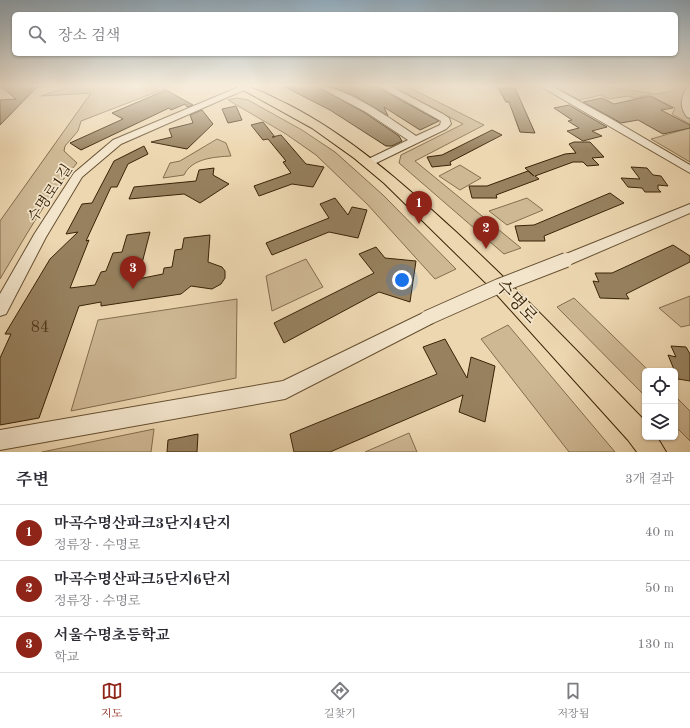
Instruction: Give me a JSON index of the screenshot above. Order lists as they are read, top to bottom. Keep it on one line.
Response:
{"streets":{"main road":["수명로"],"street":["수명로1길"]},"house_numbers":["84"],"page":{"search":"장소 검색","pins":["1","2","3"],"heading":["주변","3개 결과"],"list":[{"mark":"1","name":"마곡수명산파크3단지4단지","note":"정류장 · 수명로","value":"40 m"},{"mark":"2","name":"마곡수명산파크5단지6단지","note":"정류장 · 수명로","value":"50 m"},{"mark":"3","name":"서울수명초등학교","note":"학교","value":"130 m"}],"nav":["지도","길찾기","저장됨"]}}
